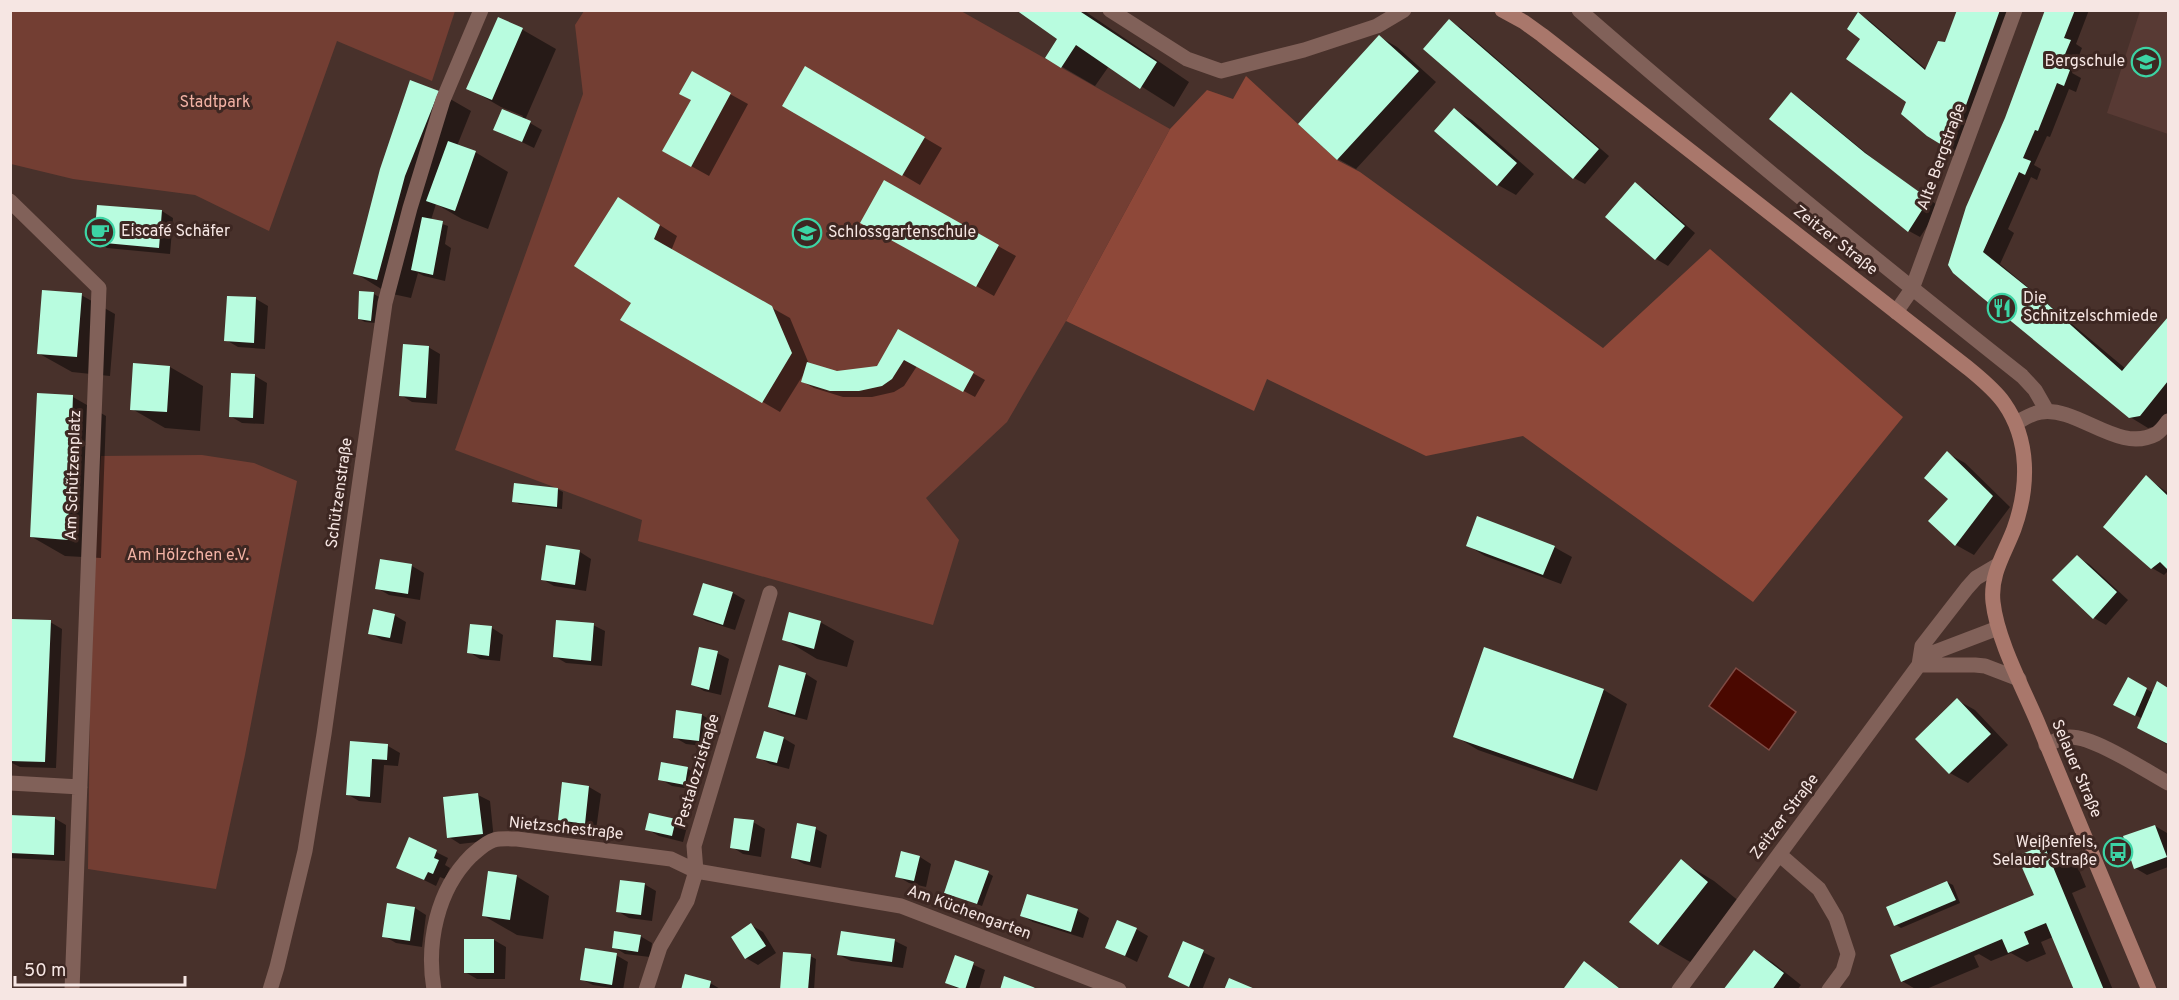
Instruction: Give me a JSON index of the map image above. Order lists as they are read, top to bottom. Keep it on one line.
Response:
{"streets":{"main road":["Zeitzer Straße","Selauer Straße"],"street":["Alte Bergstraße","Am Schützenplatz","Schützenstraße","Pestalozzistraße","Nietzschestraße","Am Küchengarten"]},"crossings":[["Alte Bergstraße","Zeitzer Straße"],["Zeitzer Straße","Selauer Straße"],["Pestalozzistraße","Nietzschestraße"],["Pestalozzistraße","Am Küchengarten"],["Nietzschestraße","Am Küchengarten"]],"parks":["Stadtpark","Am Hölzchen e.V."],"places":{"school or university":["Bergschule","Schlossgartenschule"],"cafe":["Eiscafé Schäfer"],"restaurant":["Die Schnitzelschmiede"],"bus stop":["Weißenfels, Selauer Straße"]},"scale_bar":"50 m"}
